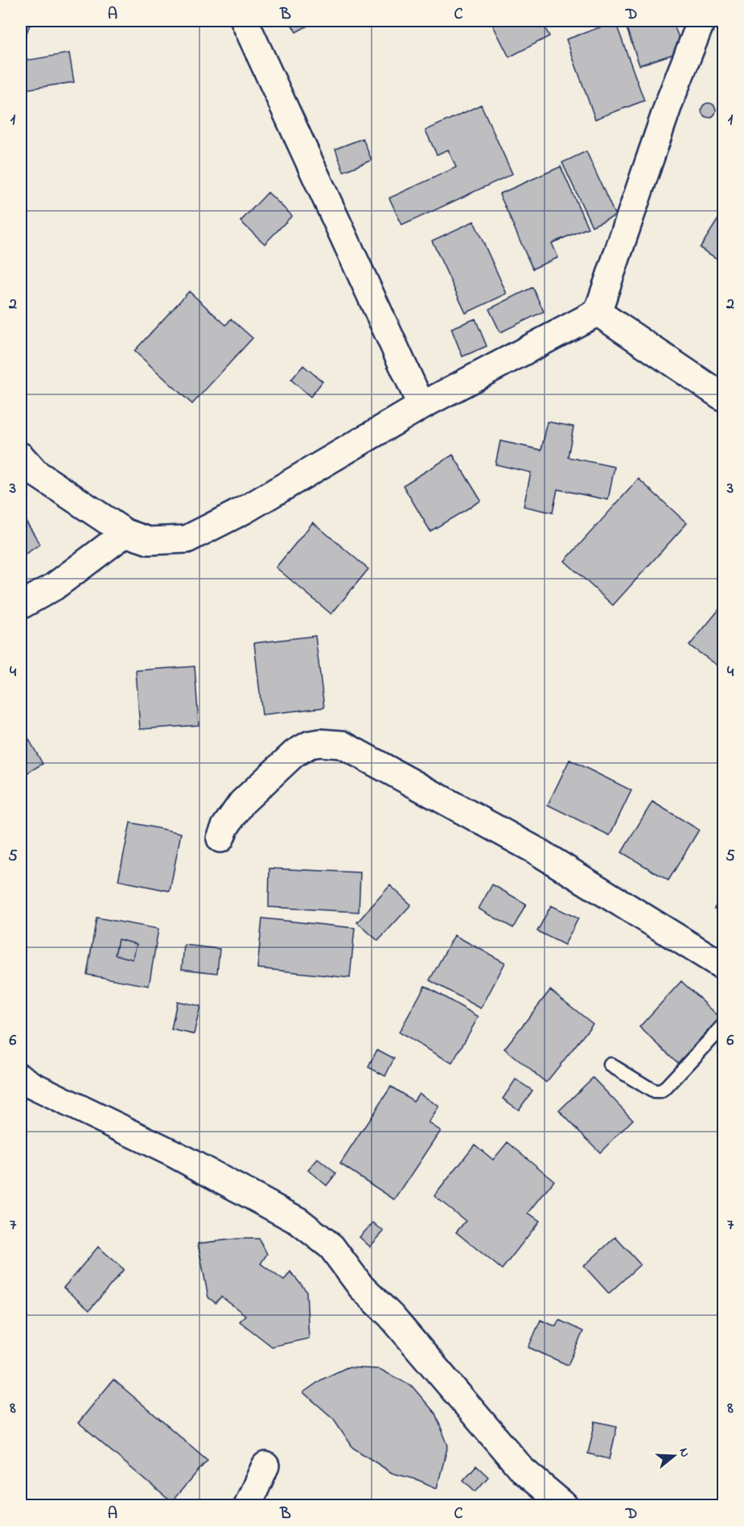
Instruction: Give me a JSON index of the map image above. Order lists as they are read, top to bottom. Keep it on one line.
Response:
{"north":"right","grid":{"columns":["A","B","C","D"],"rows":["1","2","3","4","5","6","7","8"]}}
